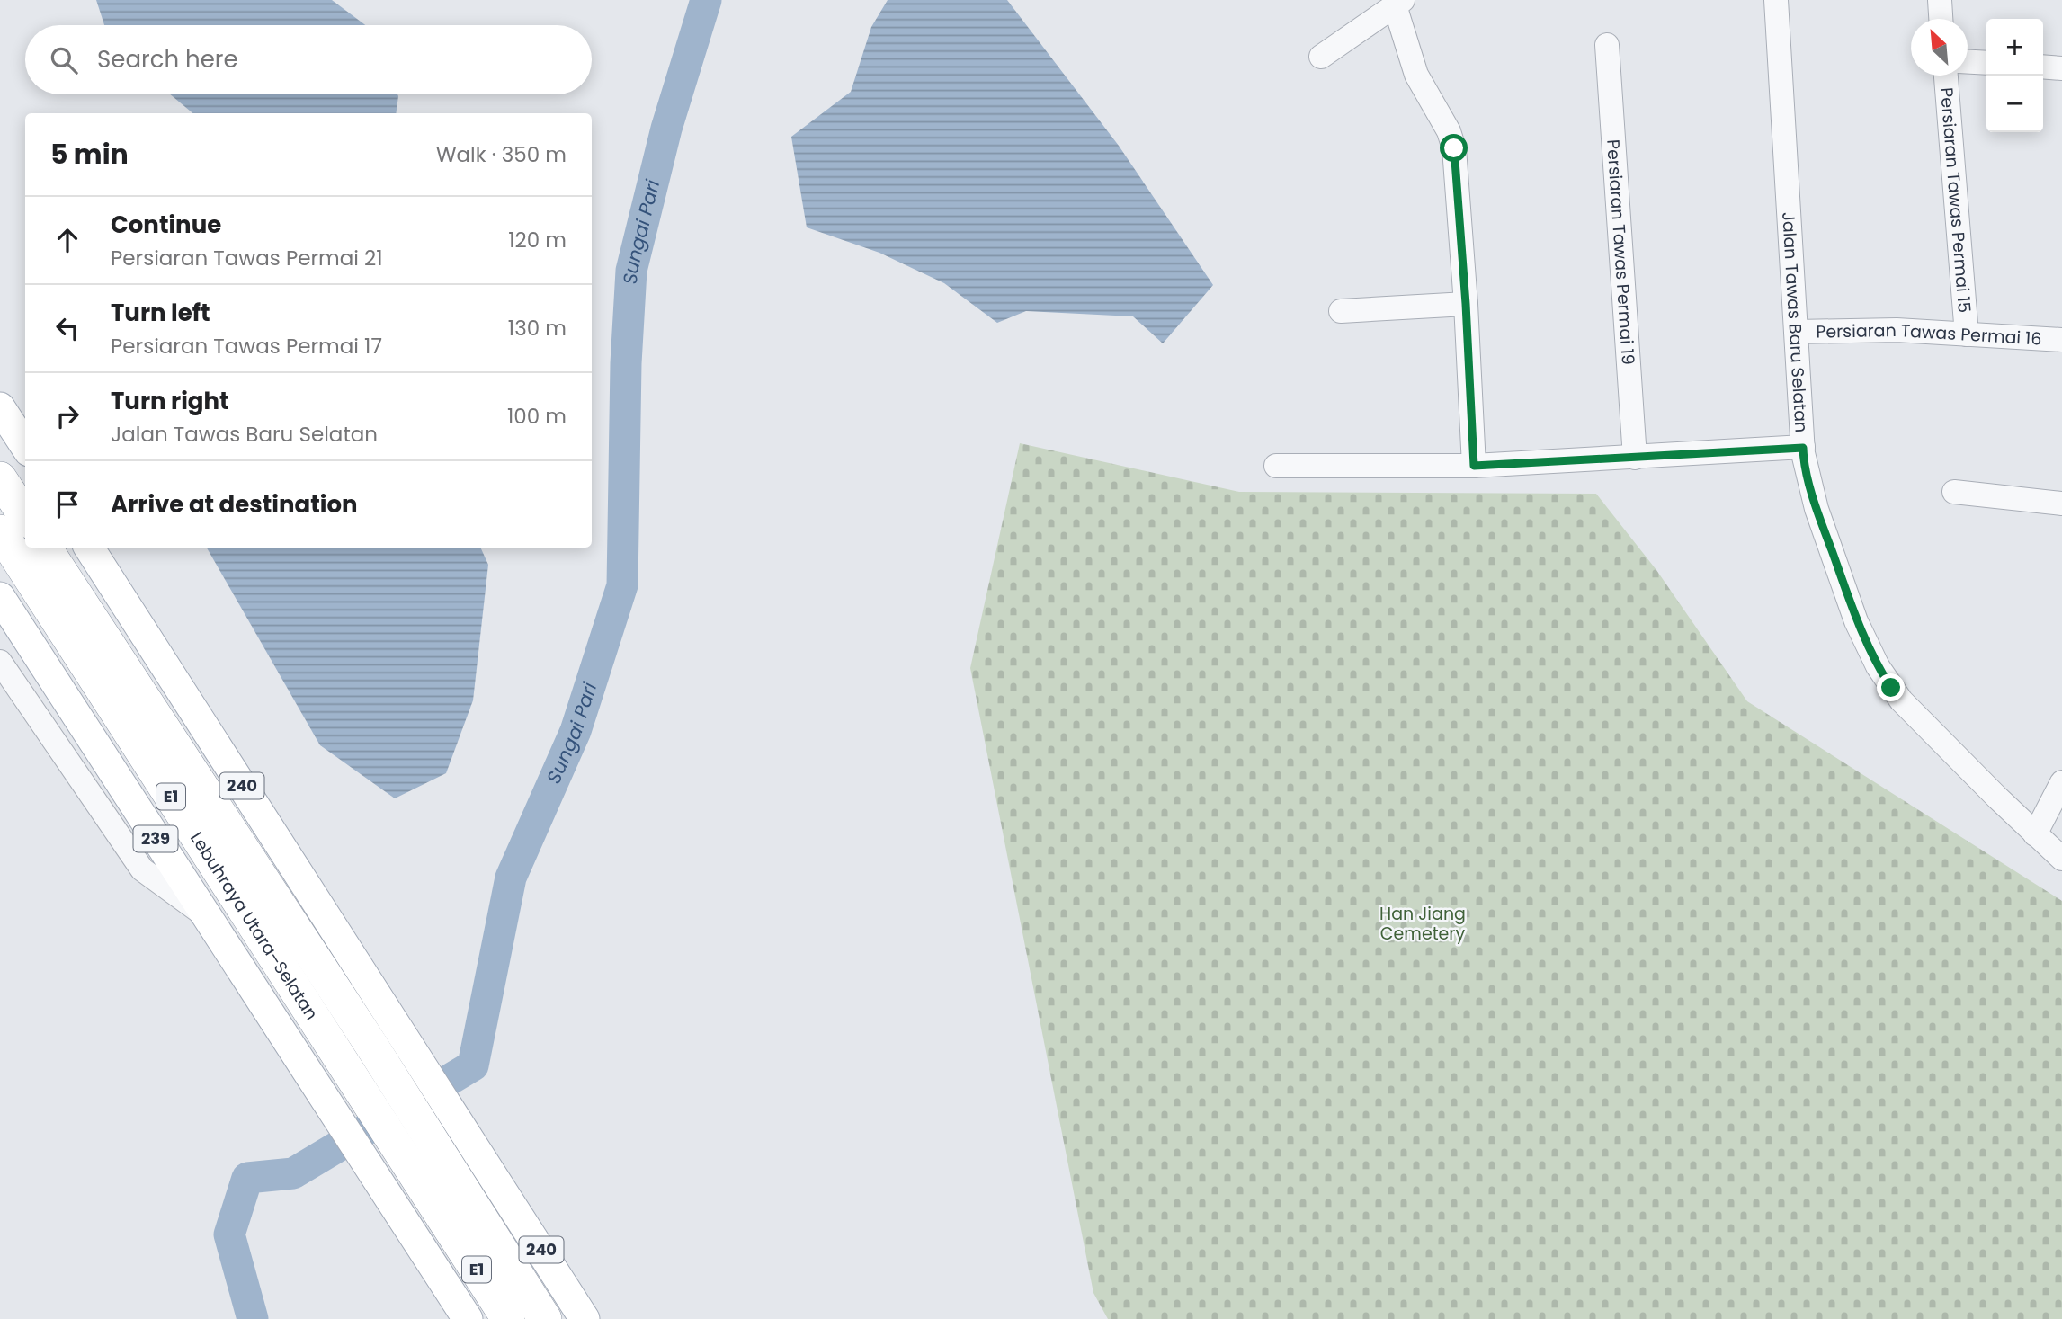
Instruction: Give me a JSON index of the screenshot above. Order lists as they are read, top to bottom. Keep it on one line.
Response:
{"streets":{"highway":["E1","Lebuhraya Utara–Selatan"],"main road":["240","239"],"street":["Persiaran Tawas Permai 15","Persiaran Tawas Permai 19","Jalan Tawas Baru Selatan","Persiaran Tawas Permai 16"]},"crossings":[["Persiaran Tawas Permai 15","Persiaran Tawas Permai 16"],["Jalan Tawas Baru Selatan","Persiaran Tawas Permai 16"]],"water":["Sungai Pari"],"parks":["Han Jiang Cemetery"],"north":"top left","page":{"map_buttons":["+","−"],"search":"Search here","heading":["5 min","Walk · 350 m"],"list":[["Continue","Persiaran Tawas Permai 21","120 m"],["Turn left","Persiaran Tawas Permai 17","130 m"],["Turn right","Jalan Tawas Baru Selatan","100 m"],"Arrive at destination"]}}
